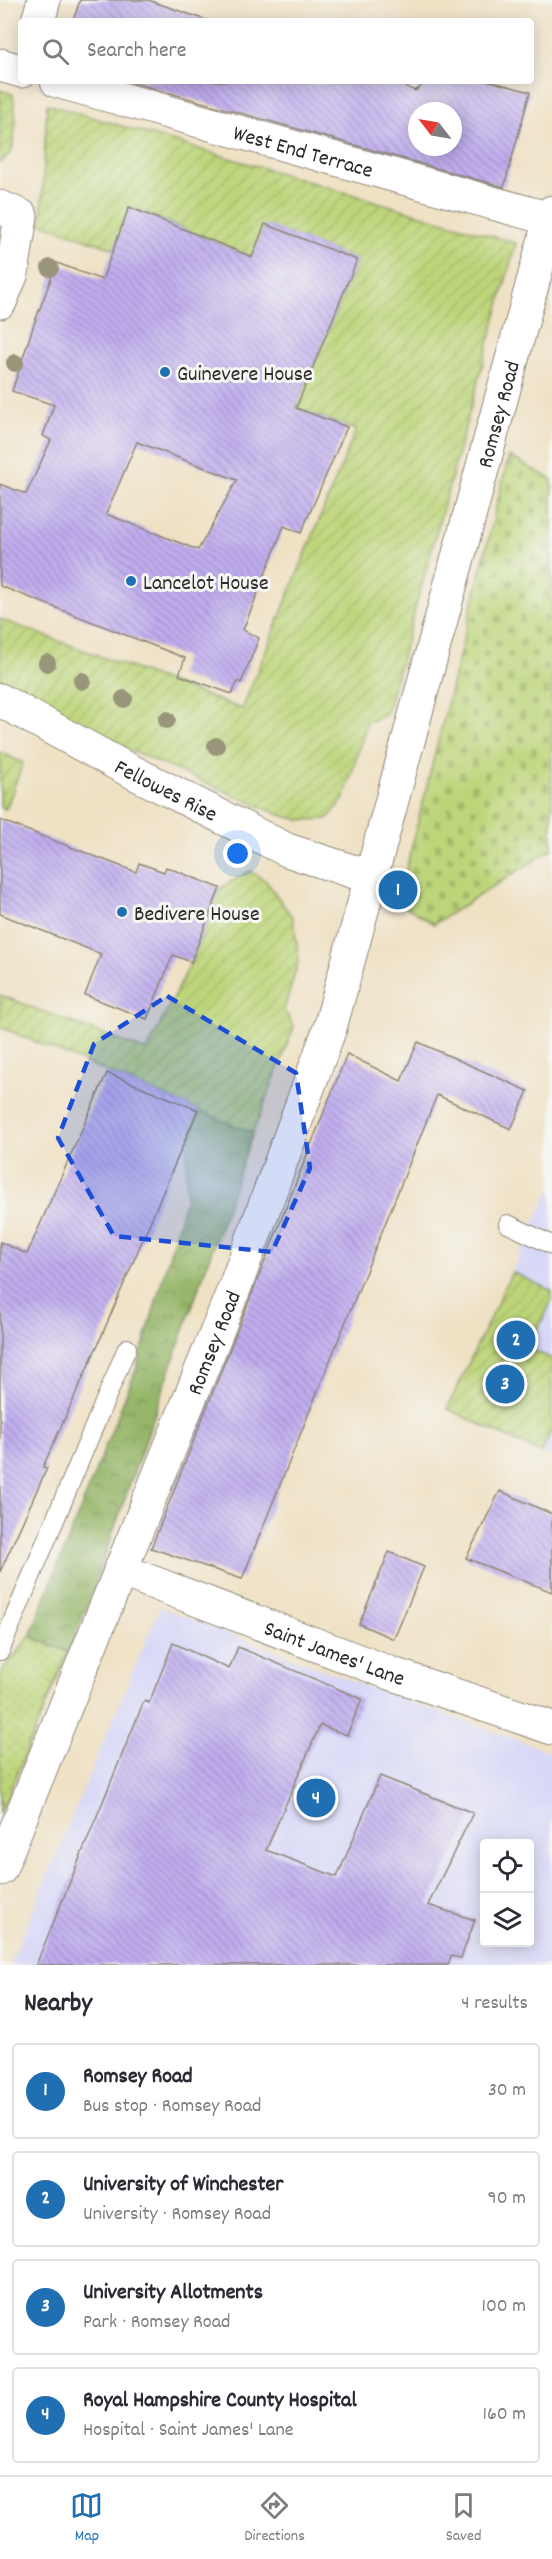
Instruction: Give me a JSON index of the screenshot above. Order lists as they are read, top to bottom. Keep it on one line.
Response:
{"streets":{"main road":["West End Terrace","Romsey Road","Fellowes Rise","Saint James' Lane"]},"crossings":[["West End Terrace","Romsey Road"],["Romsey Road","Fellowes Rise"],["Romsey Road","Saint James' Lane"]],"places":["Guinevere House","Lancelot House","Bedivere House"],"north":"top left","page":{"search":"Search here","pins":["1","2","3","4"],"heading":["Nearby","4 results"],"list":[{"mark":"1","name":"Romsey Road","note":"Bus stop · Romsey Road","value":"30 m"},{"mark":"2","name":"University of Winchester","note":"University · Romsey Road","value":"90 m"},{"mark":"3","name":"University Allotments","note":"Park · Romsey Road","value":"100 m"},{"mark":"4","name":"Royal Hampshire County Hospital","note":"Hospital · Saint James' Lane","value":"160 m"}],"nav":["Map","Directions","Saved"]}}
